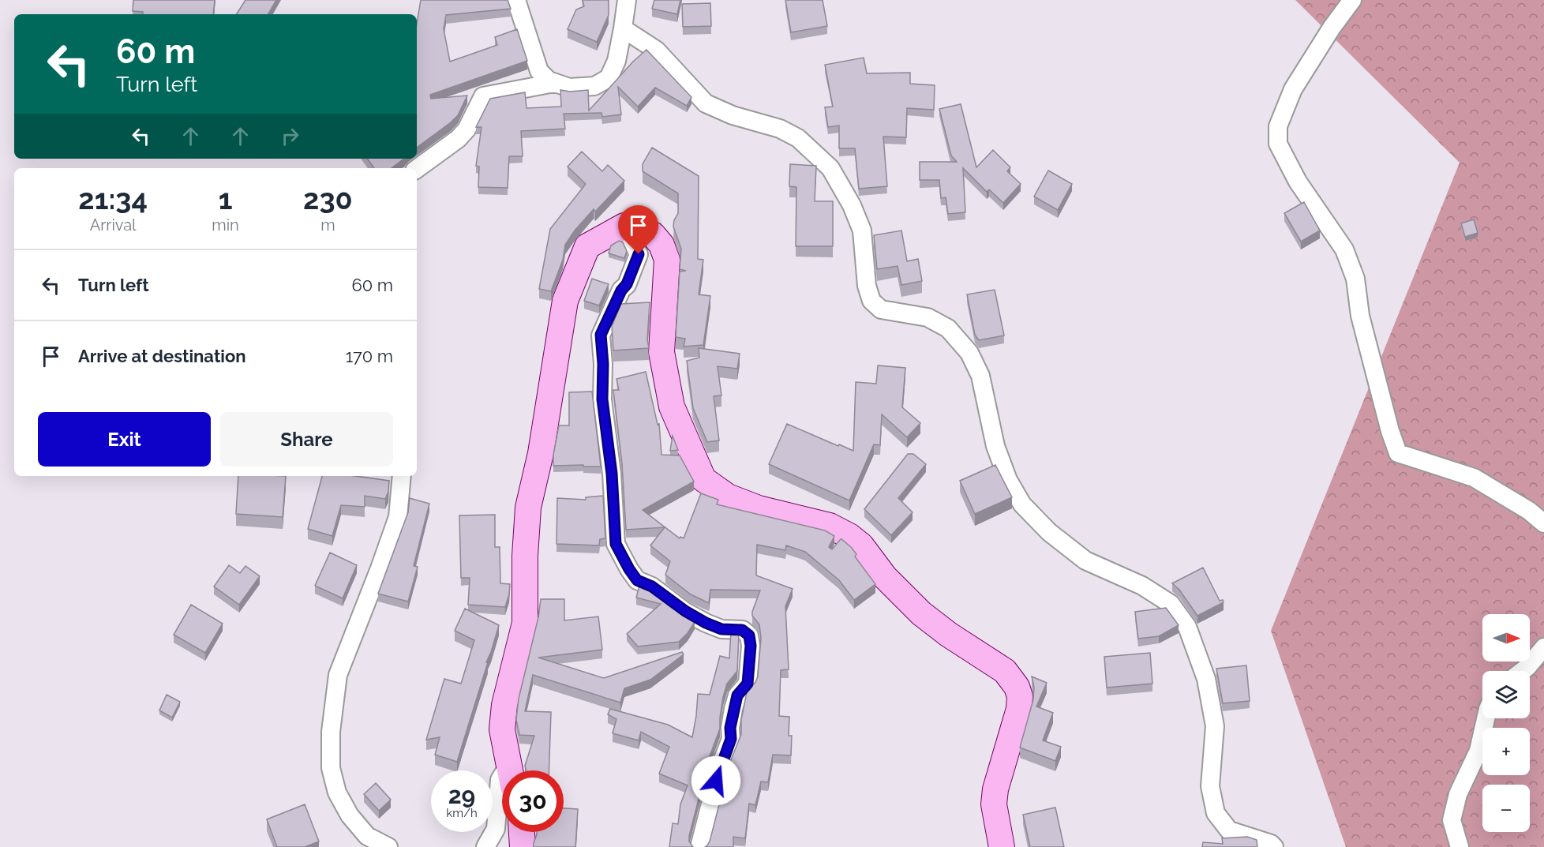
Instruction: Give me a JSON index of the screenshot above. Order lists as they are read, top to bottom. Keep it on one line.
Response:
{"north":"right","page":{"turn":["60 m","Turn left"],"eta":["21:34","Arrival","1","min","230","m"],"list":[{"name":"Turn left","value":"60 m"},{"name":"Arrive at destination","value":"170 m"}],"buttons":["Exit","Share"],"map_buttons":["+","−"],"speed":"29 km/h","limit":"30"}}
